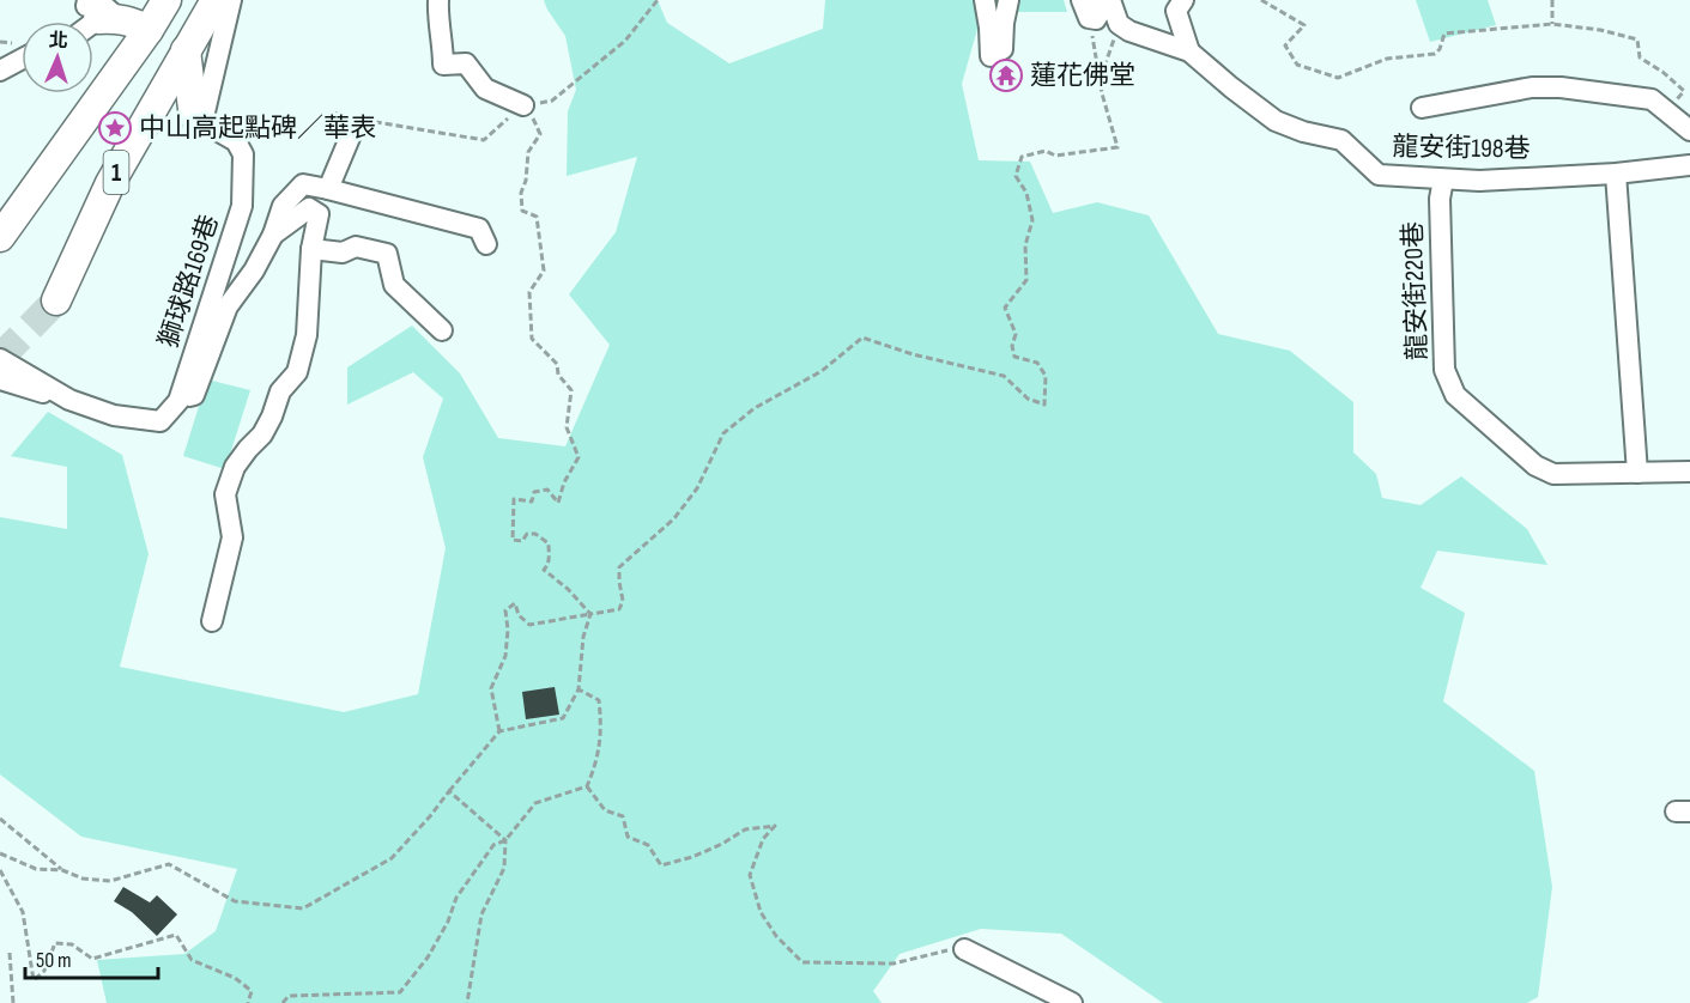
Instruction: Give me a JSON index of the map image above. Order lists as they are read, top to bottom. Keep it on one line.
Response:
{"streets":{"highway":["1"],"lane":["龍安街198巷","獅球路169巷","龍安街220巷"]},"crossings":[["龍安街198巷","龍安街220巷"]],"places":{"temple":["蓮花佛堂"],"place":["中山高起點碑／華表"]},"scale_bar":"50 m","north":"top"}
